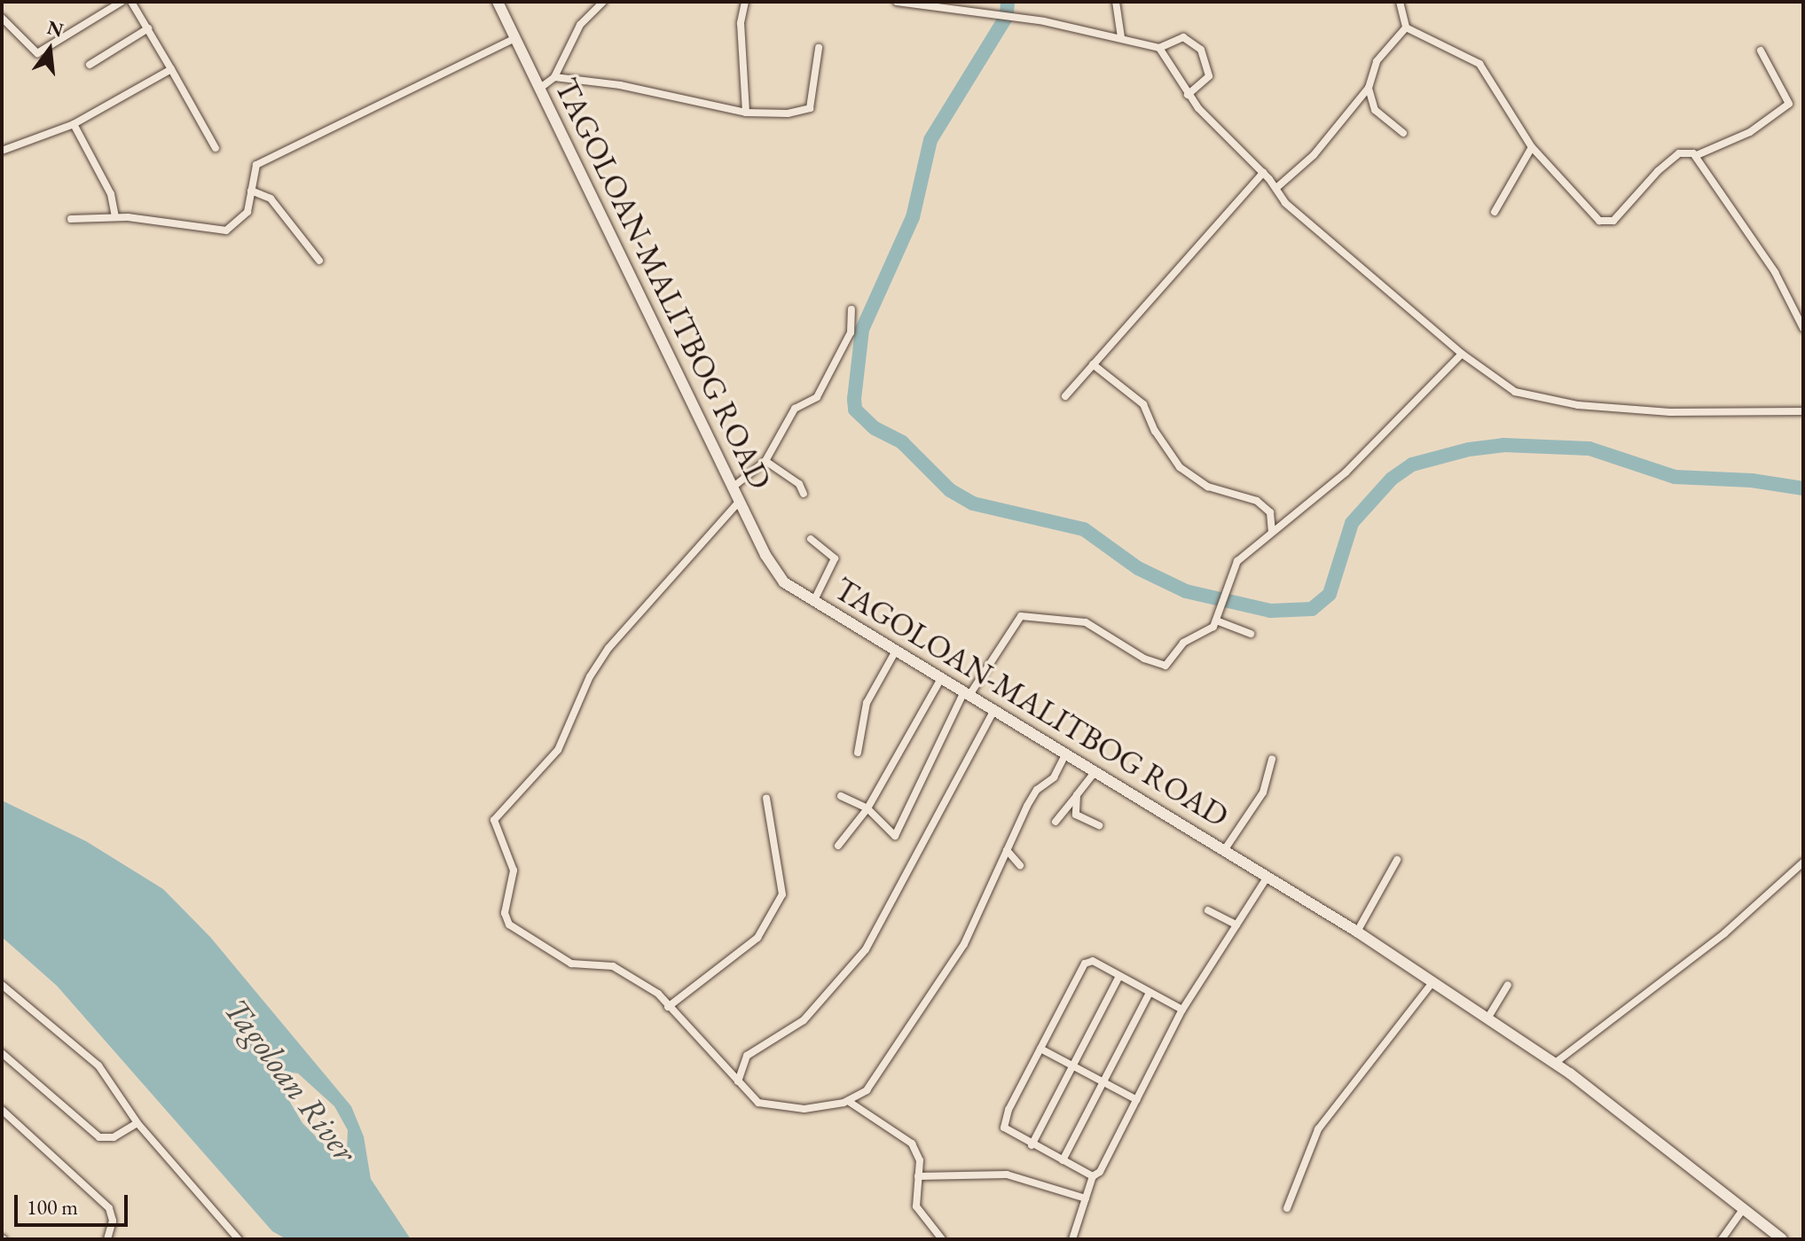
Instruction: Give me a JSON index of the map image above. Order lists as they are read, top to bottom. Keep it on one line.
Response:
{"streets":{"main road":["TAGOLOAN-MALITBOG ROAD"]},"water":["Tagoloan River"],"scale_bar":"100 m","north":"top"}
